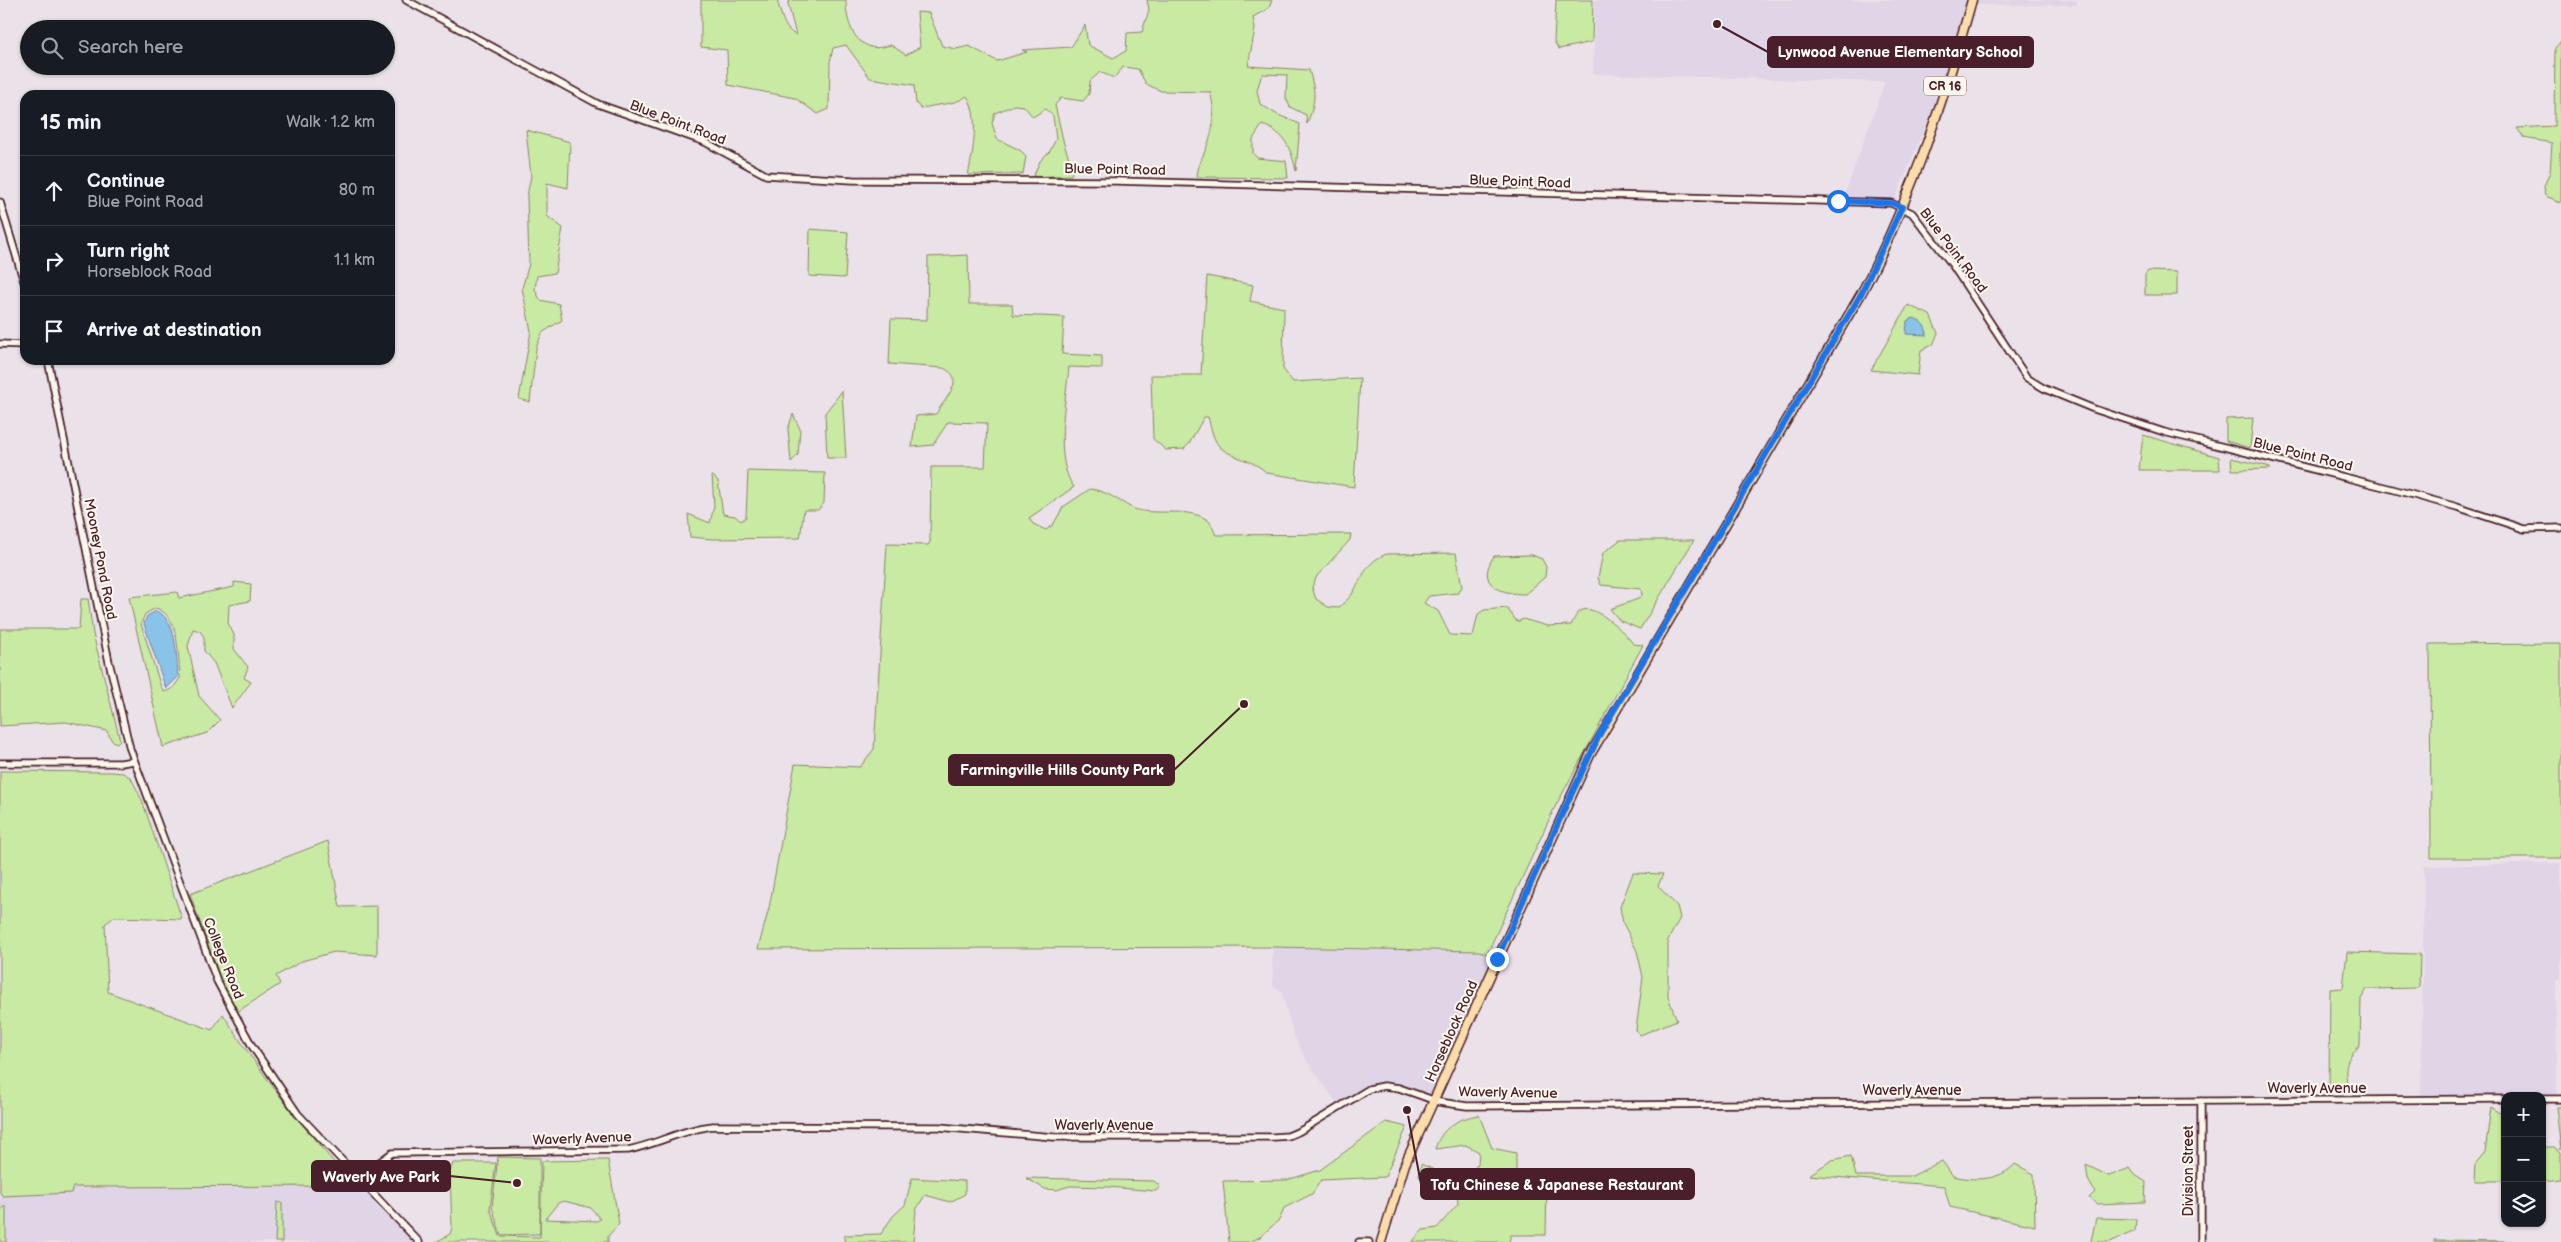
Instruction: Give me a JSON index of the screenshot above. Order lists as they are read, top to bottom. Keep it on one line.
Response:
{"streets":{"main road":["CR 16","Horseblock Road"],"street":["Blue Point Road","Mooney Pond Road","College Road","Waverly Avenue","Division Street"]},"crossings":[["Blue Point Road","Horseblock Road"],["Mooney Pond Road","College Road"],["College Road","Waverly Avenue"],["Horseblock Road","Waverly Avenue"],["Waverly Avenue","Division Street"]],"places":["Lynwood Avenue Elementary School","Farmingville Hills County Park","Tofu Chinese & Japanese Restaurant","Waverly Ave Park"],"page":{"search":"Search here","heading":["15 min","Walk · 1.2 km"],"list":[["Continue","Blue Point Road","80 m"],["Turn right","Horseblock Road","1.1 km"],"Arrive at destination"],"map_buttons":["+","−"]}}
